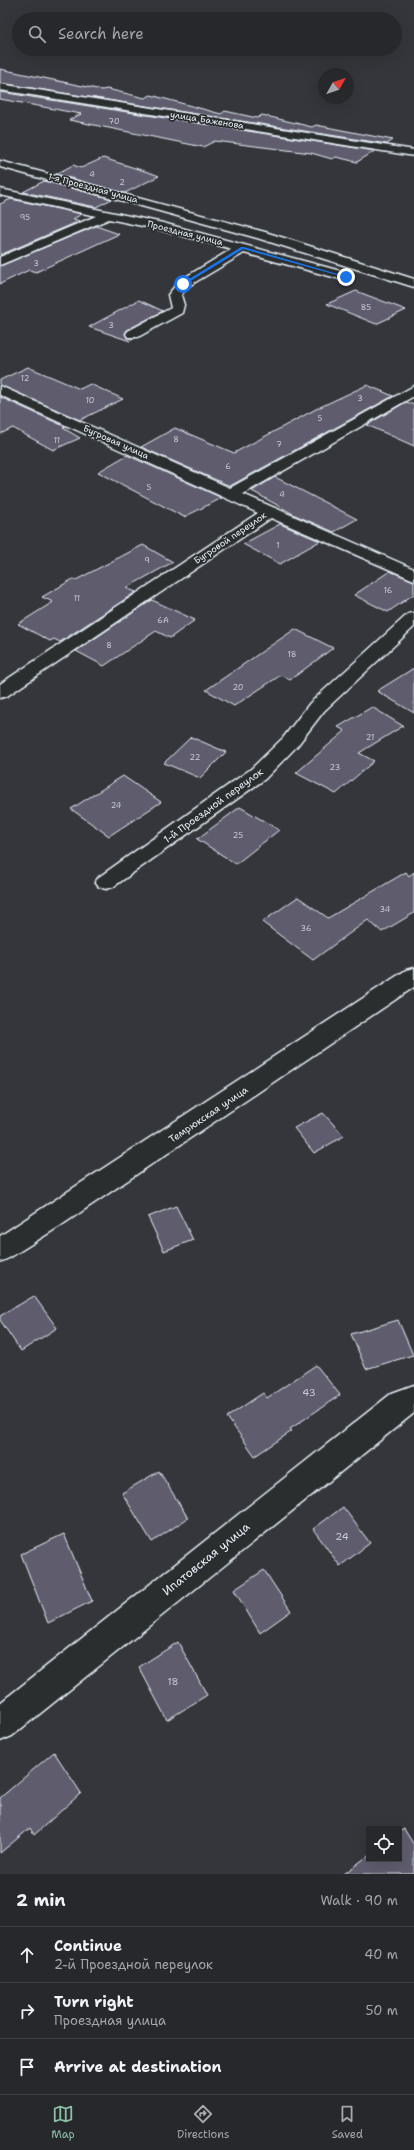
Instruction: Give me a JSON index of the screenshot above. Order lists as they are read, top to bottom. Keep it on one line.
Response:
{"streets":{"street":["улица Баженова","1-я Проездная улица","Проездная улица","Бугровая улица","Бугровой переулок","1-й Проездной переулок","Темрюкская улица","Ипатовская улица"]},"crossings":[["1-я Проездная улица","Проездная улица"],["Бугровая улица","Бугровой переулок"]],"house_numbers":["70","4","2","95","3","85","3","12","3","10","5","8","11","7","6","5","4","1","9","16","11","6А","8","18","20","21","22","23","24","25","34","36","43","24","18"],"north":"top right","page":{"search":"Search here","heading":["2 min","Walk · 90 m"],"list":[["Continue","2-й Проездной переулок","40 m"],["Turn right","Проездная улица","50 m"],"Arrive at destination"],"nav":["Map","Directions","Saved"]}}
